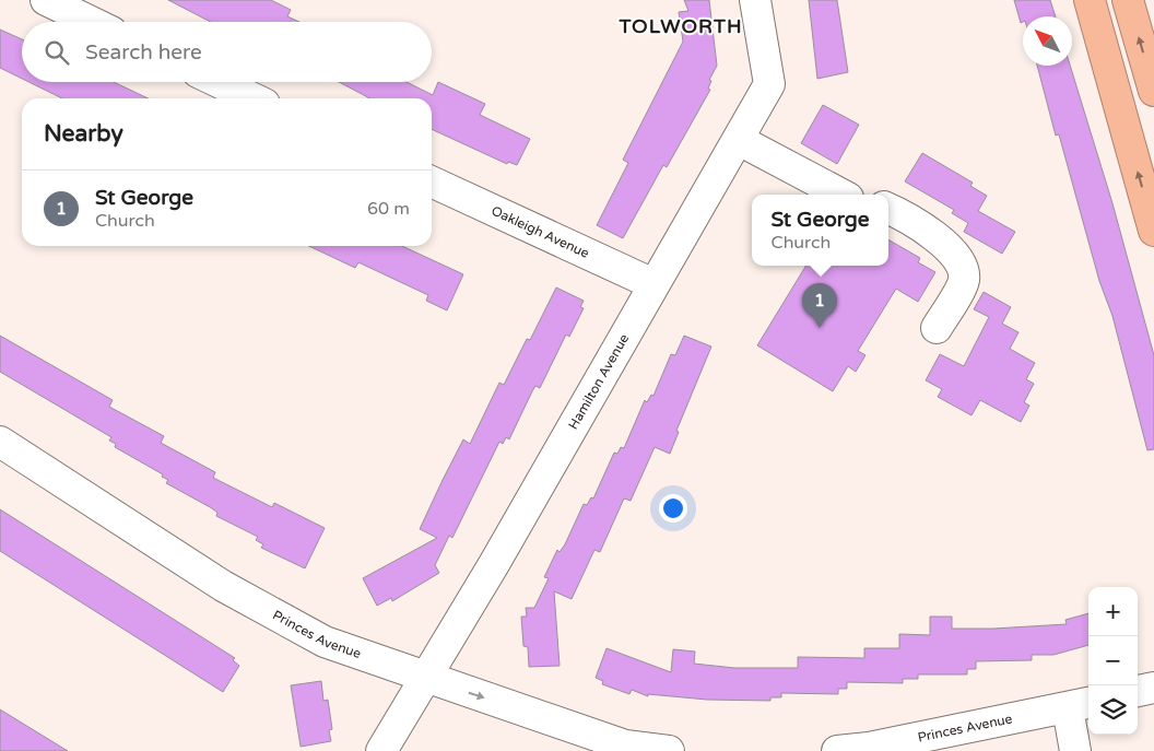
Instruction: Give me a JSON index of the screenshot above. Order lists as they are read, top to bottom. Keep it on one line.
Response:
{"streets":{"street":["Oakleigh Avenue","Hamilton Avenue","Princes Avenue"]},"crossings":[["Oakleigh Avenue","Hamilton Avenue"],["Hamilton Avenue","Princes Avenue"]],"districts":["TOLWORTH"],"north":"top left","page":{"search":"Search here","heading":"Nearby","list":[{"mark":"1","name":"St George","note":"Church","value":"60 m"}],"popup":["St George","Church"],"pins":"1","map_buttons":["+","−"]}}
